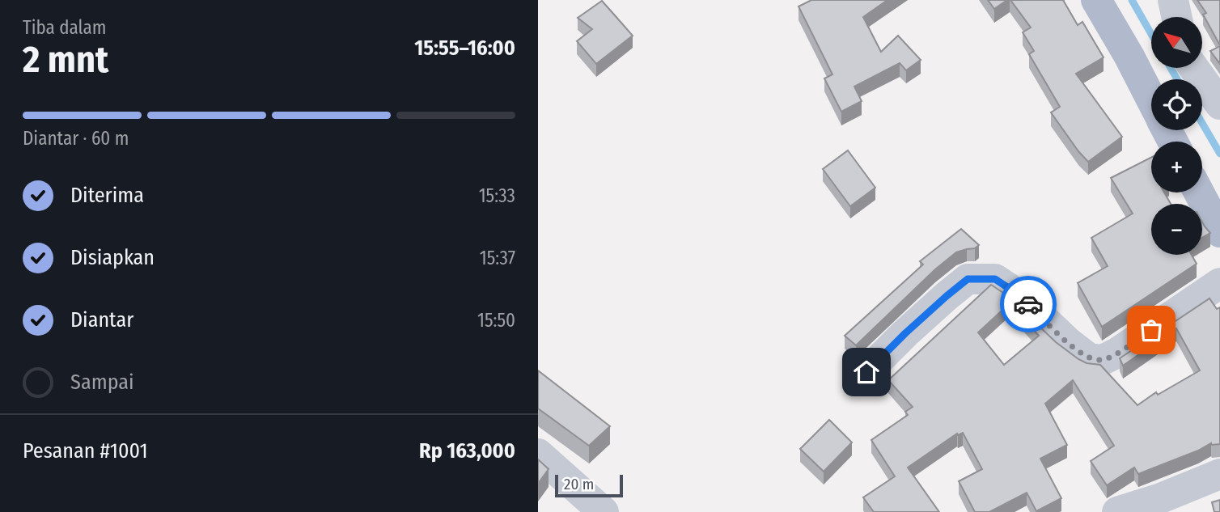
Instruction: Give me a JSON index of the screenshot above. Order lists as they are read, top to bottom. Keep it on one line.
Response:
{"scale_bar":"20 m","north":"top left","page":{"heading":["2 mnt","Tiba dalam","15:55–16:00"],"panel":["Pesanan #1001","Rp 163,000"],"map_buttons":["+","−"],"bar":"Diantar · 60 m","list":[["Diterima","15:33"],["Disiapkan","15:37"],["Diantar","15:50"],"Sampai"],"scale":"20 m"}}
